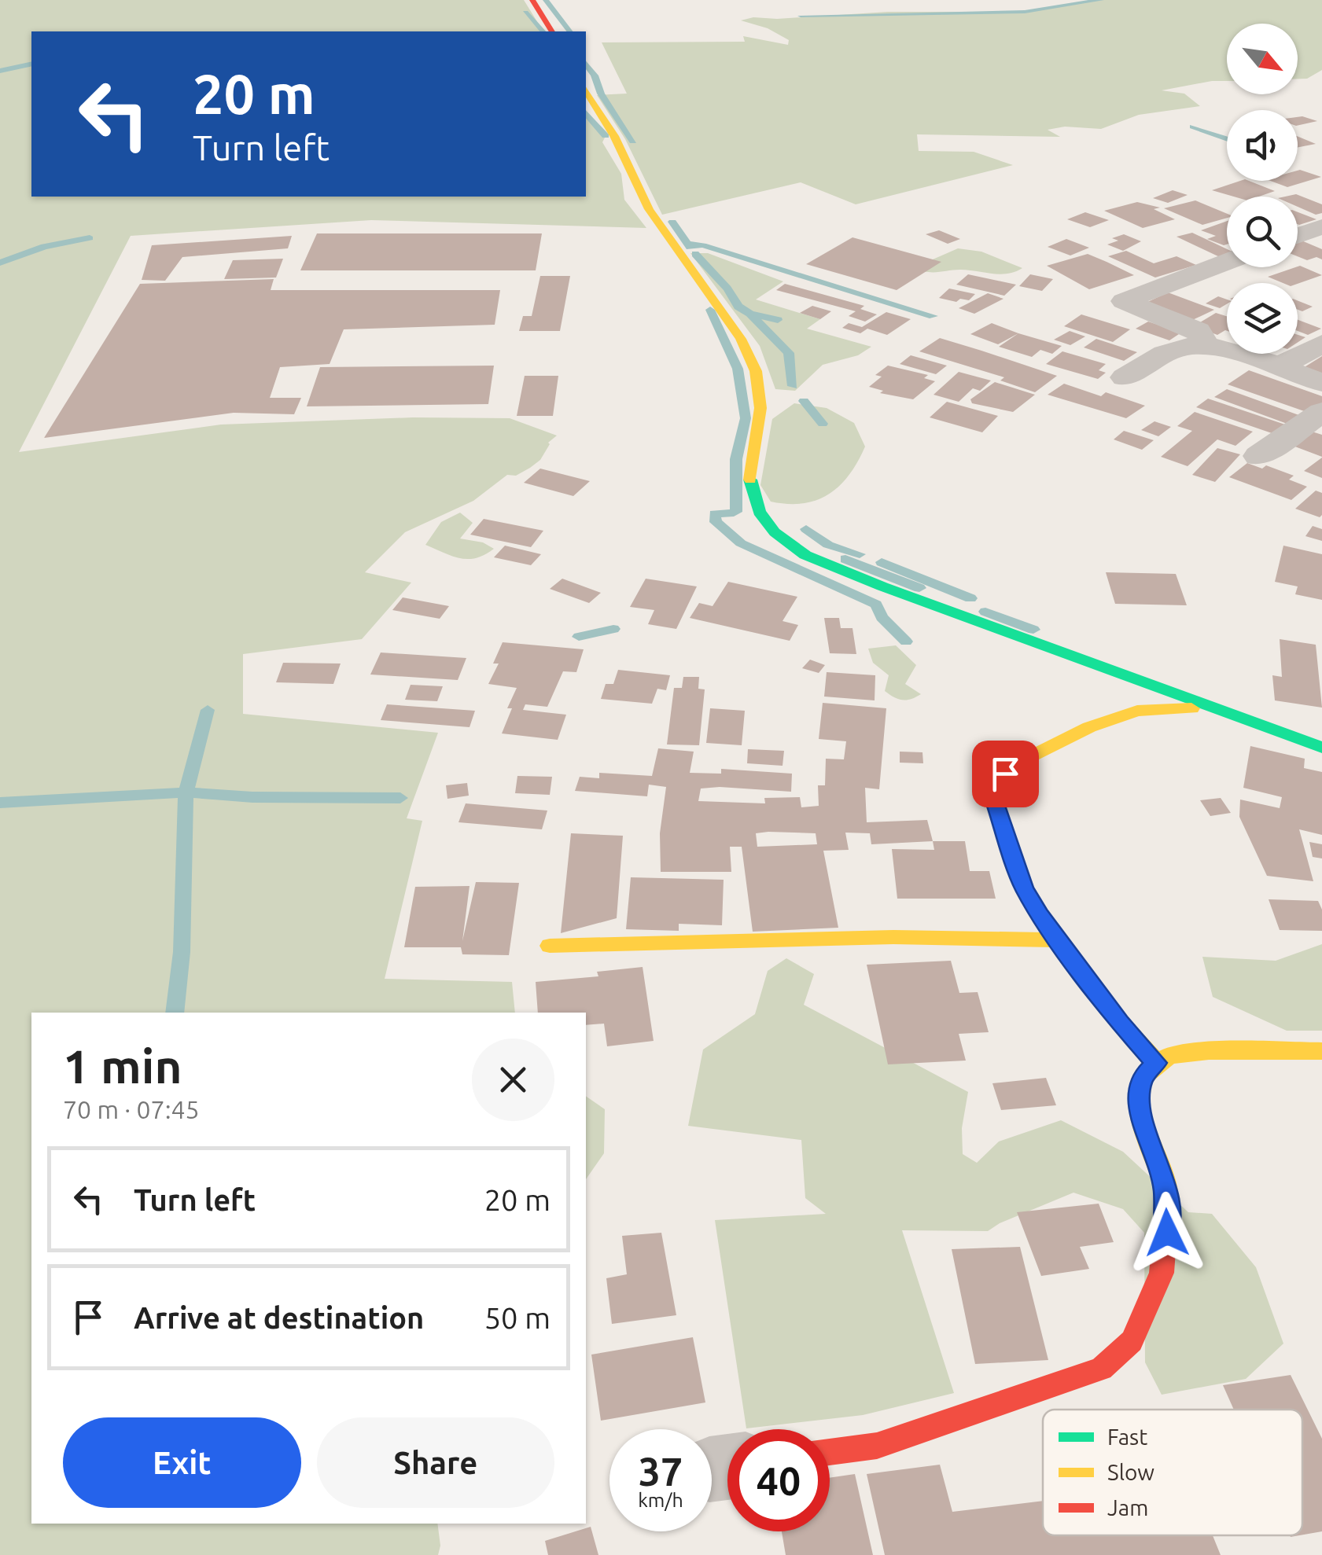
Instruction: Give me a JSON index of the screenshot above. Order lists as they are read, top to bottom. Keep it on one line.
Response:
{"legend":["Fast","Slow","Jam"],"north":"bottom right","page":{"turn":["20 m","Turn left"],"heading":["1 min","70 m · 07:45"],"list":[{"name":"Turn left","value":"20 m"},{"name":"Arrive at destination","value":"50 m"}],"buttons":["Exit","Share"],"speed":"37 km/h","limit":"40"}}
